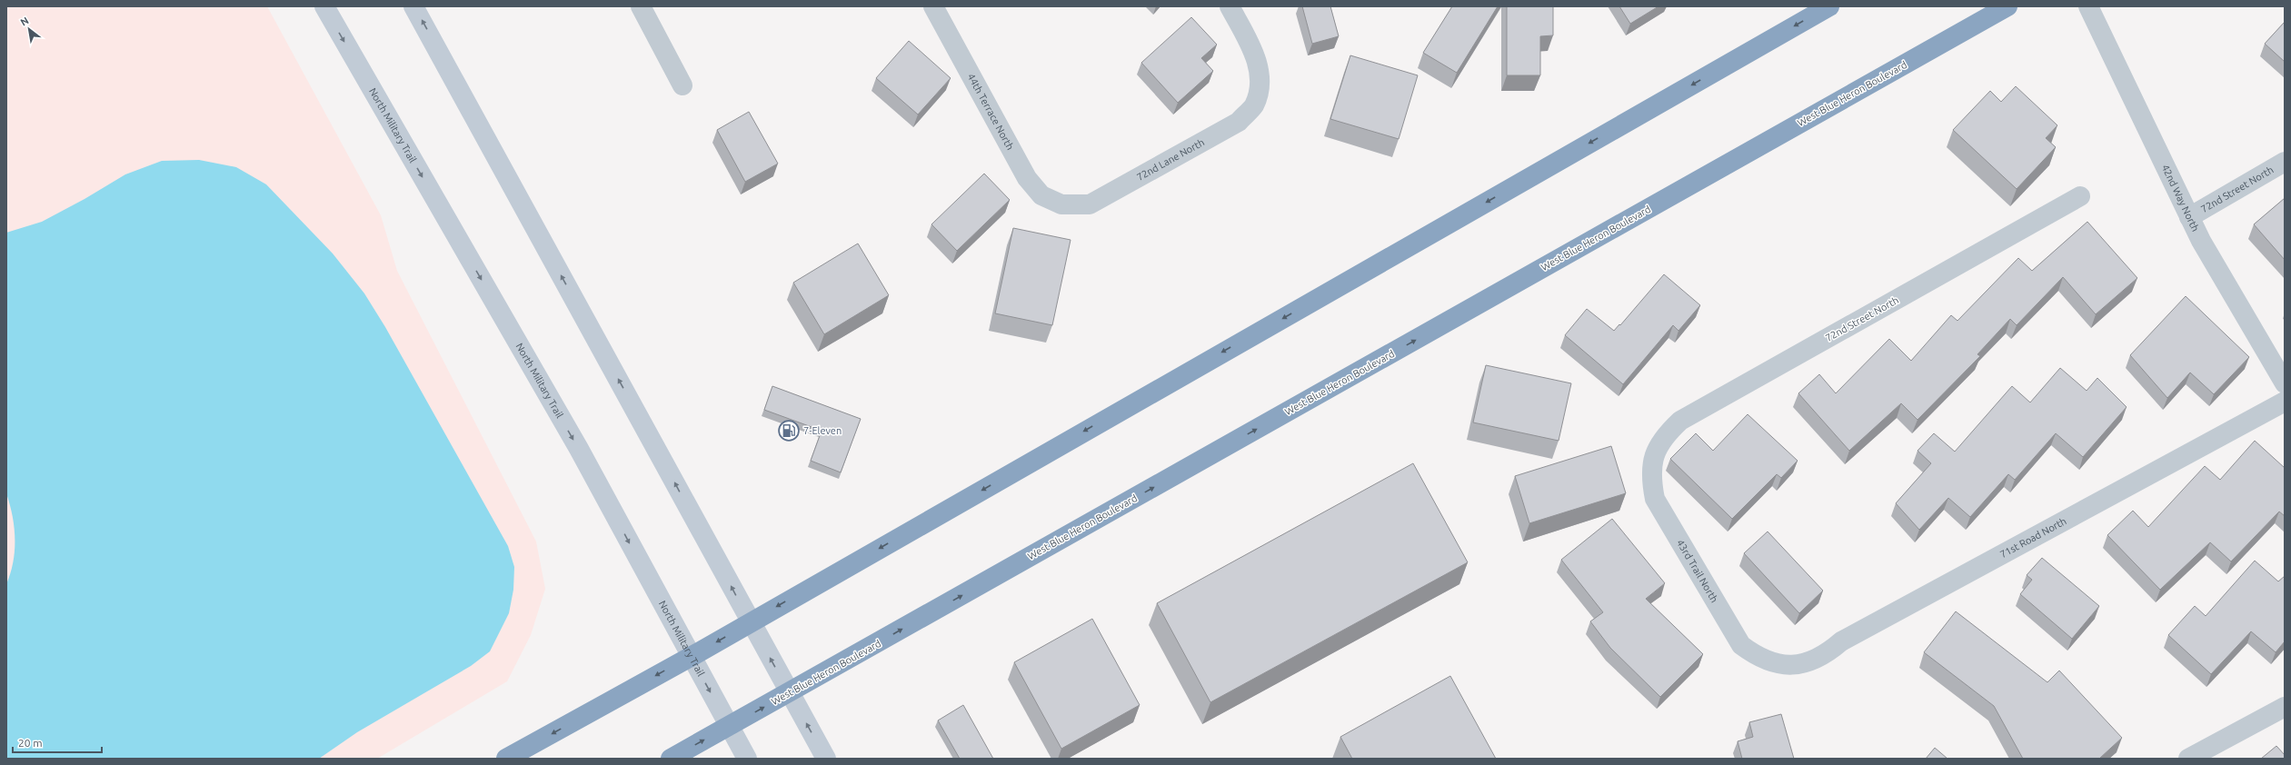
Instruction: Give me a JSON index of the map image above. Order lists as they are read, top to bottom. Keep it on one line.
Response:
{"streets":{"highway":["West Blue Heron Boulevard"],"main road":["North Military Trail"],"street":["44th Terrace North","72nd Lane North","72nd Street North","42nd Way North","71st Road North","43rd Trail North"]},"crossings":[["West Blue Heron Boulevard","North Military Trail"],["44th Terrace North","72nd Lane North"],["72nd Street North","42nd Way North"],["72nd Street North","43rd Trail North"],["71st Road North","43rd Trail North"]],"places":{"fuel station":["7-Eleven"]},"scale_bar":"20 m","north":"top left"}
